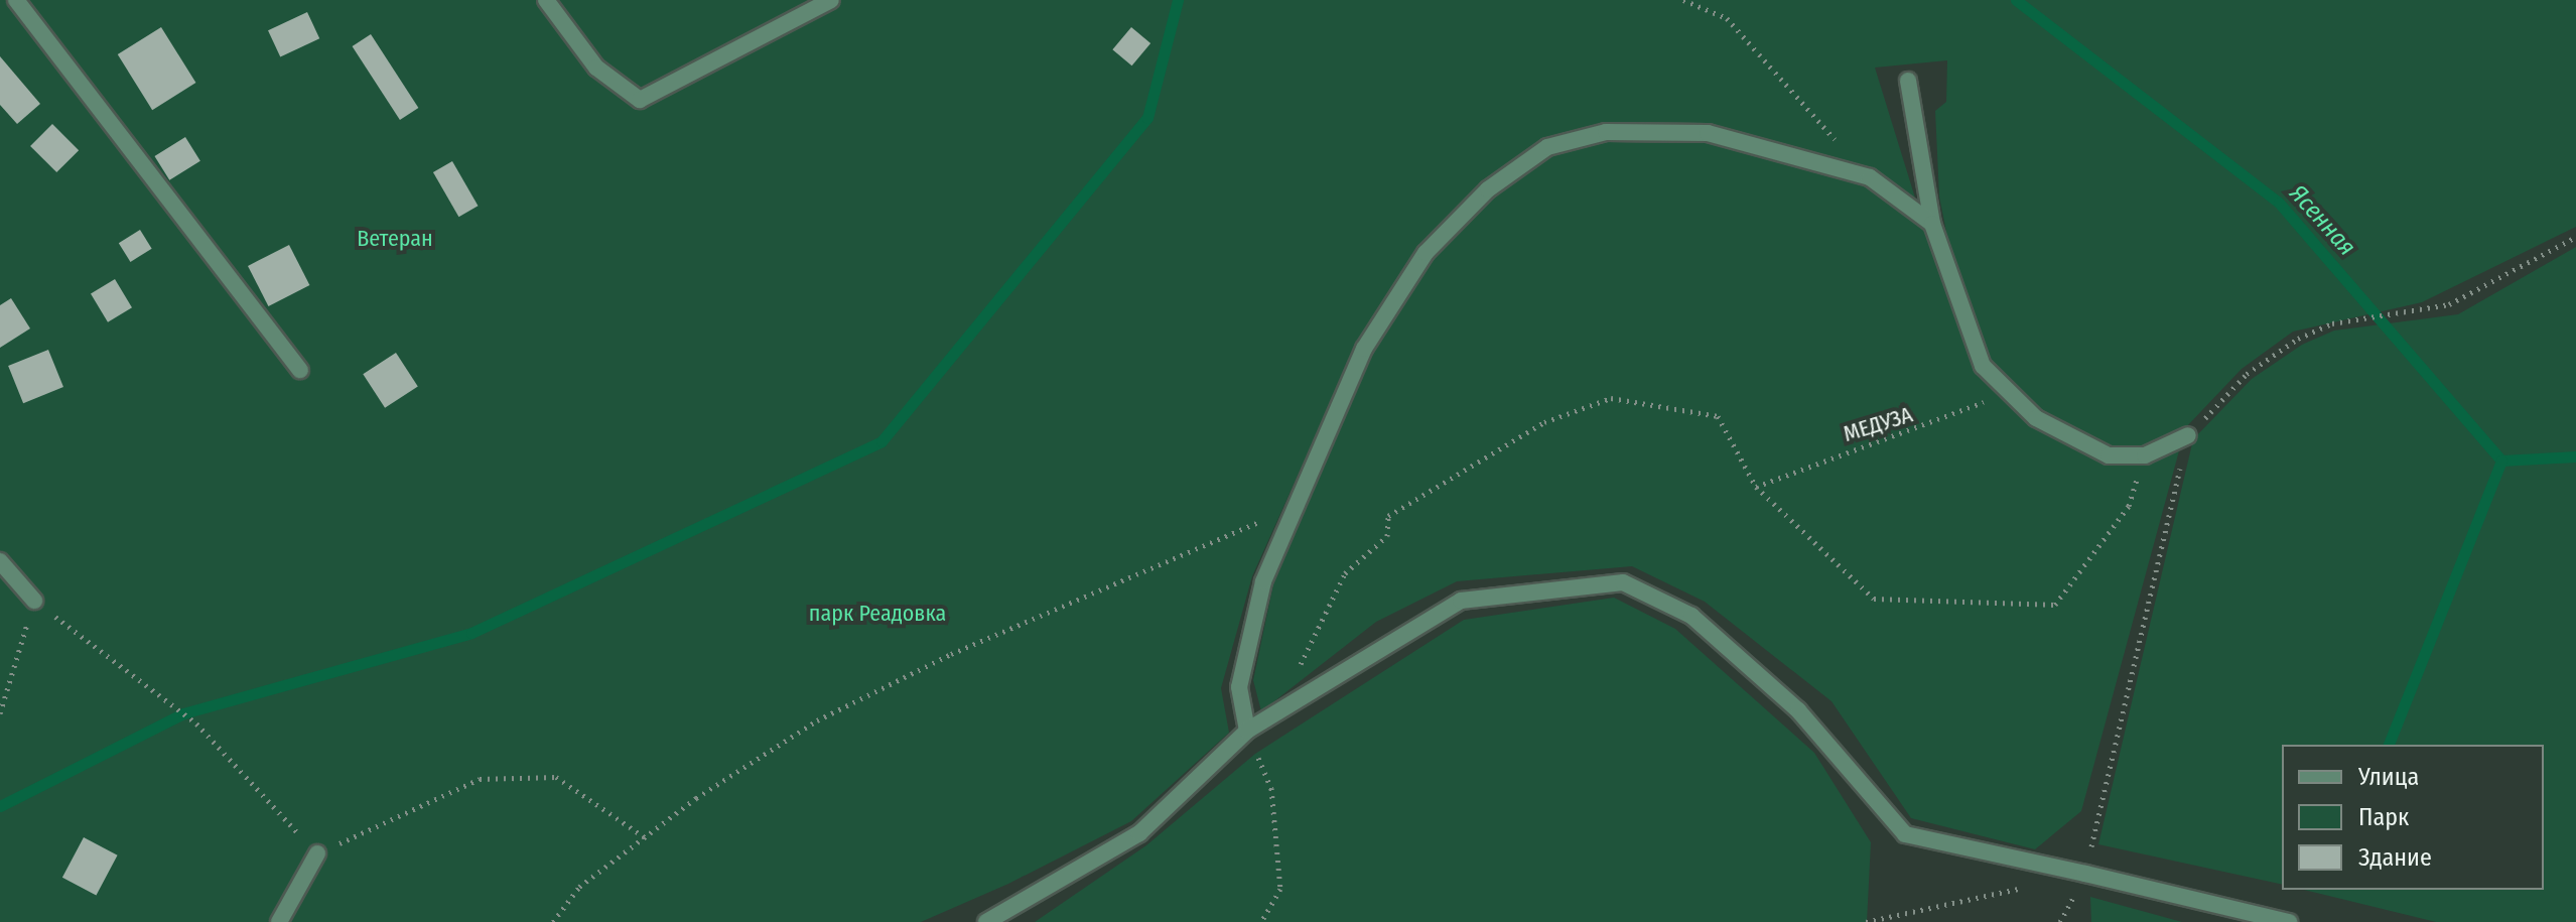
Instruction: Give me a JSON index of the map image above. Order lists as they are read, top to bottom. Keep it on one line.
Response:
{"streets":{"path":["МЕДУЗА"]},"water":["Ясенная"],"parks":["Ветеран","парк Реадовка"],"legend":["Улица","Парк","Здание"]}
